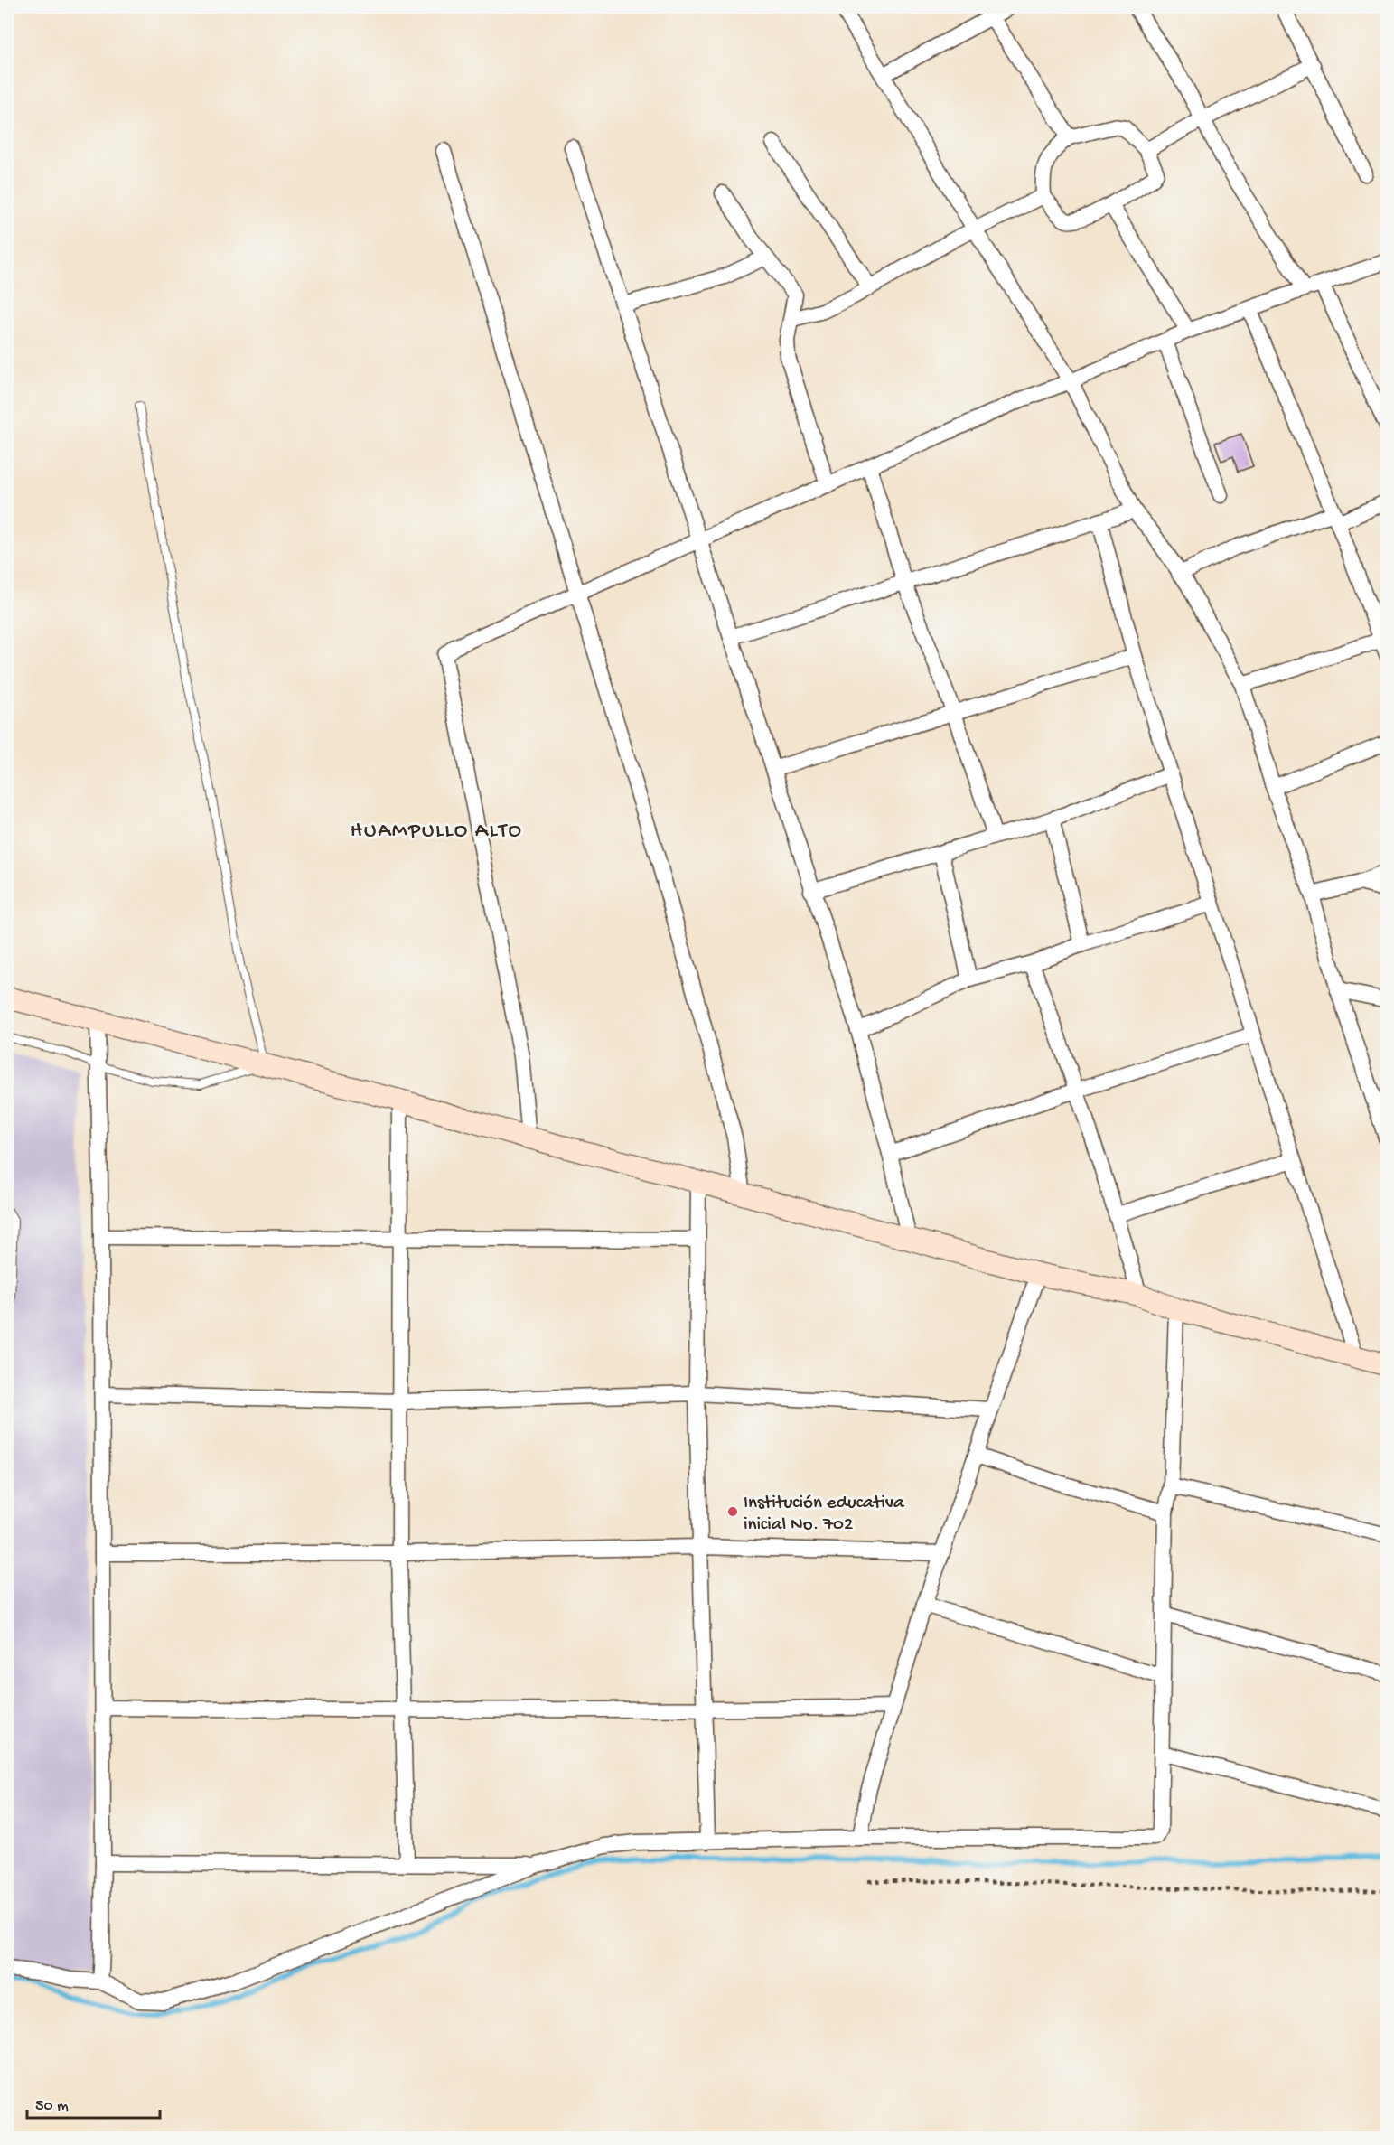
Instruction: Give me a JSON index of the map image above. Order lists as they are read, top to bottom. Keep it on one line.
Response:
{"districts":["HUAMPULLO ALTO"],"places":["Institución educativa inicial No. 702"],"scale_bar":"50 m"}
